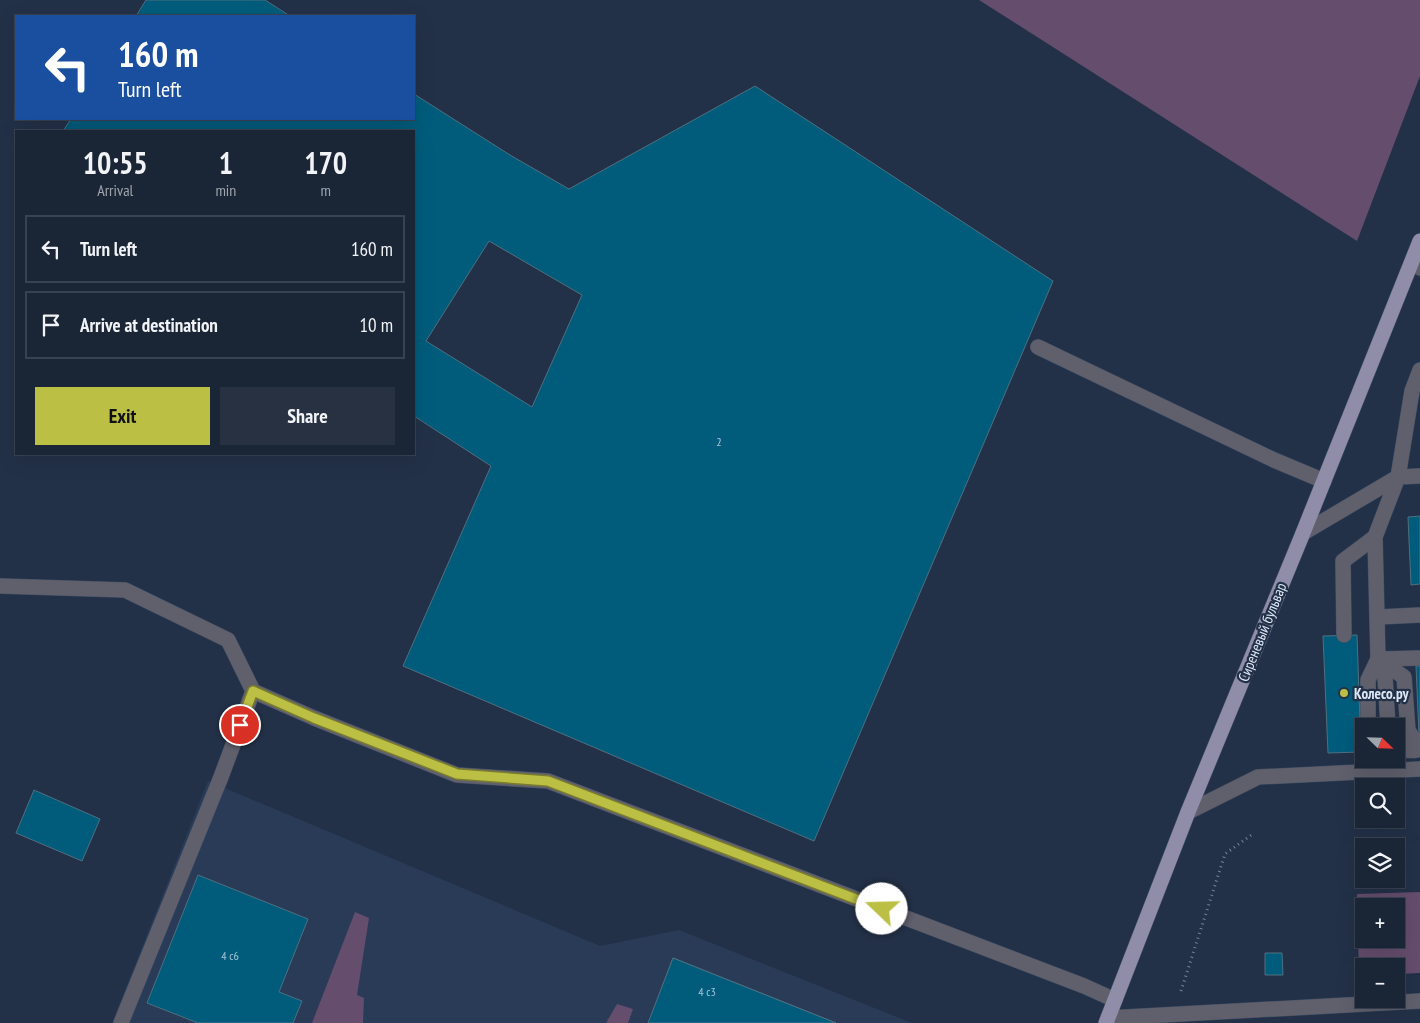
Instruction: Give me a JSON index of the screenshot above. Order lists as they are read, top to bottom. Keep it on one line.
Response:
{"streets":{"main road":["Сиреневый бульвар"]},"places":["Колесо.ру"],"house_numbers":["2","4 c6","4 с3"],"north":"bottom right","page":{"turn":["160 m","Turn left"],"eta":["10:55","Arrival","1","min","170","m"],"list":[{"name":"Turn left","value":"160 m"},{"name":"Arrive at destination","value":"10 m"}],"buttons":["Exit","Share"],"map_buttons":["+","−"]}}
